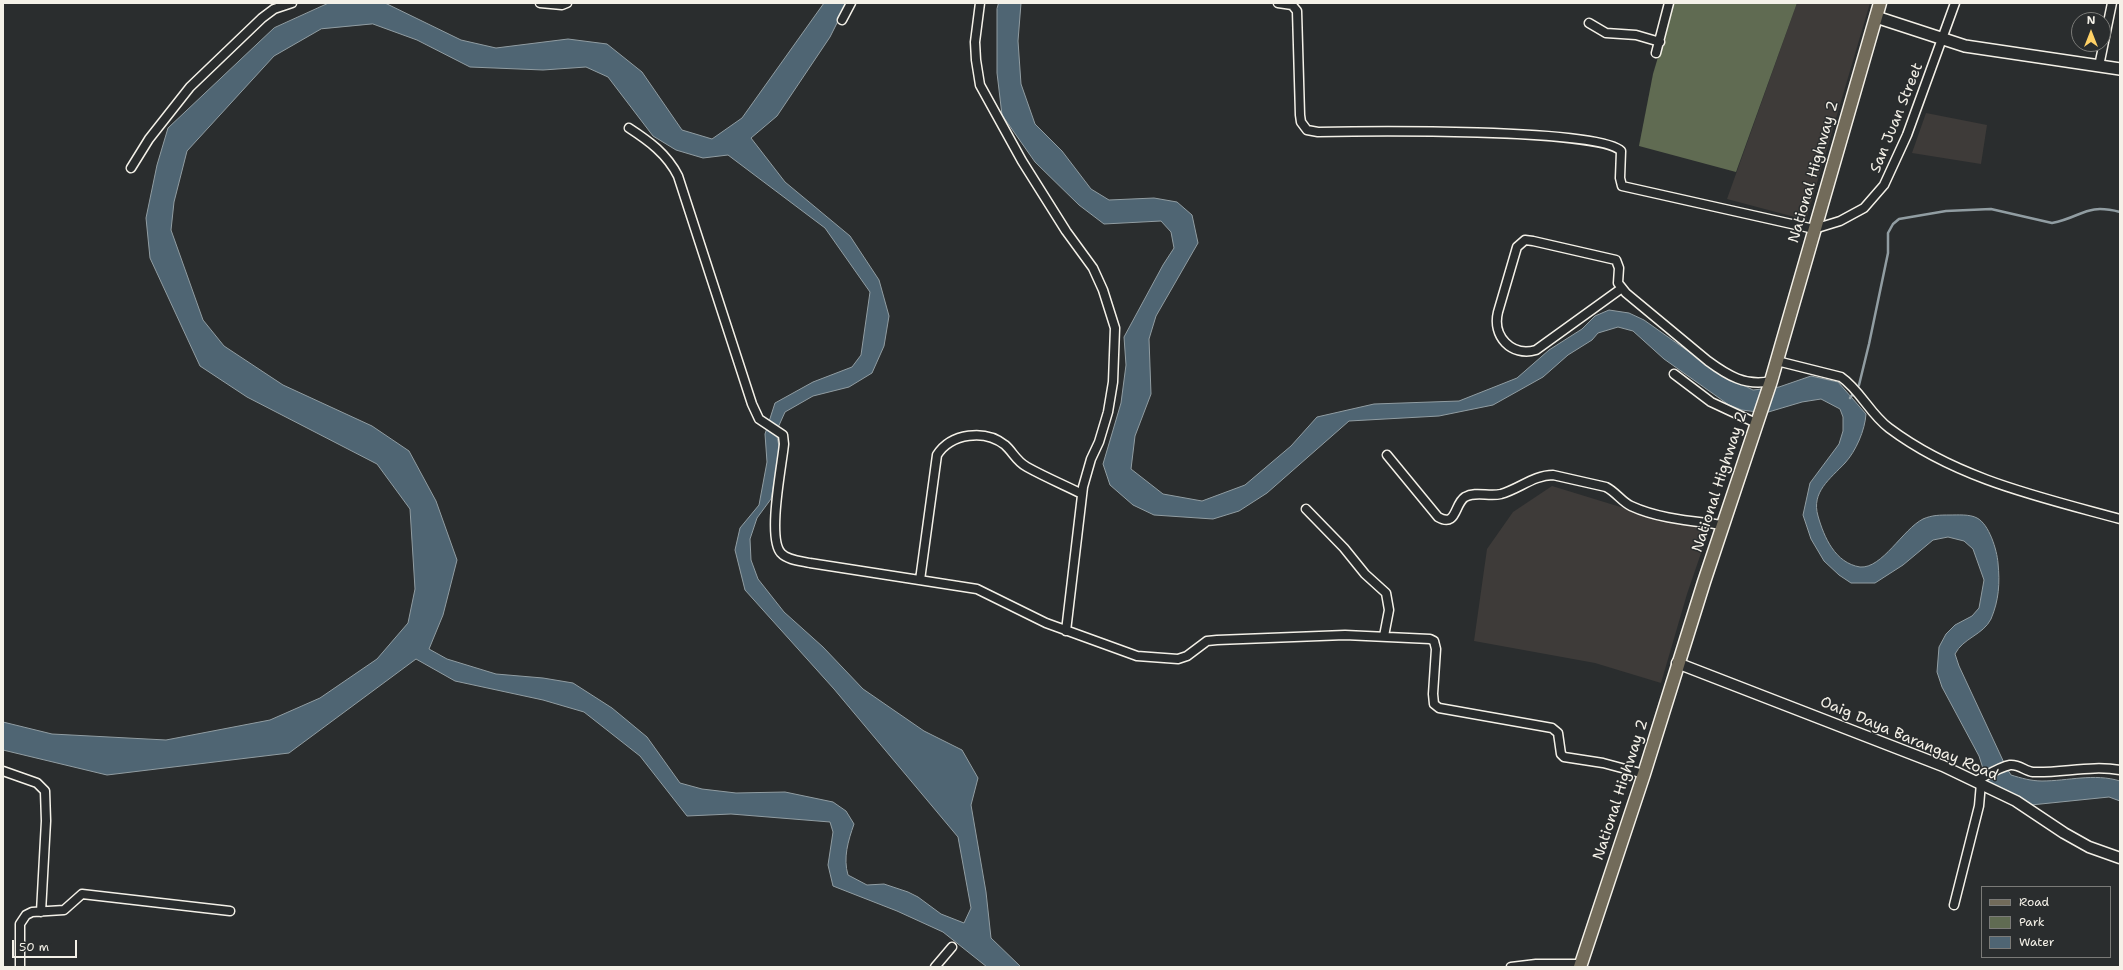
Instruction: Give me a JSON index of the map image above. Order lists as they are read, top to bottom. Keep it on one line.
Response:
{"streets":{"main road":["National Highway 2"],"street":["San Juan Street","Oaig Daya Barangay Road"]},"crossings":[["San Juan Street","National Highway 2"],["National Highway 2","Oaig Daya Barangay Road"]],"legend":["Road","Park","Water"],"scale_bar":"50 m","north":"top"}
